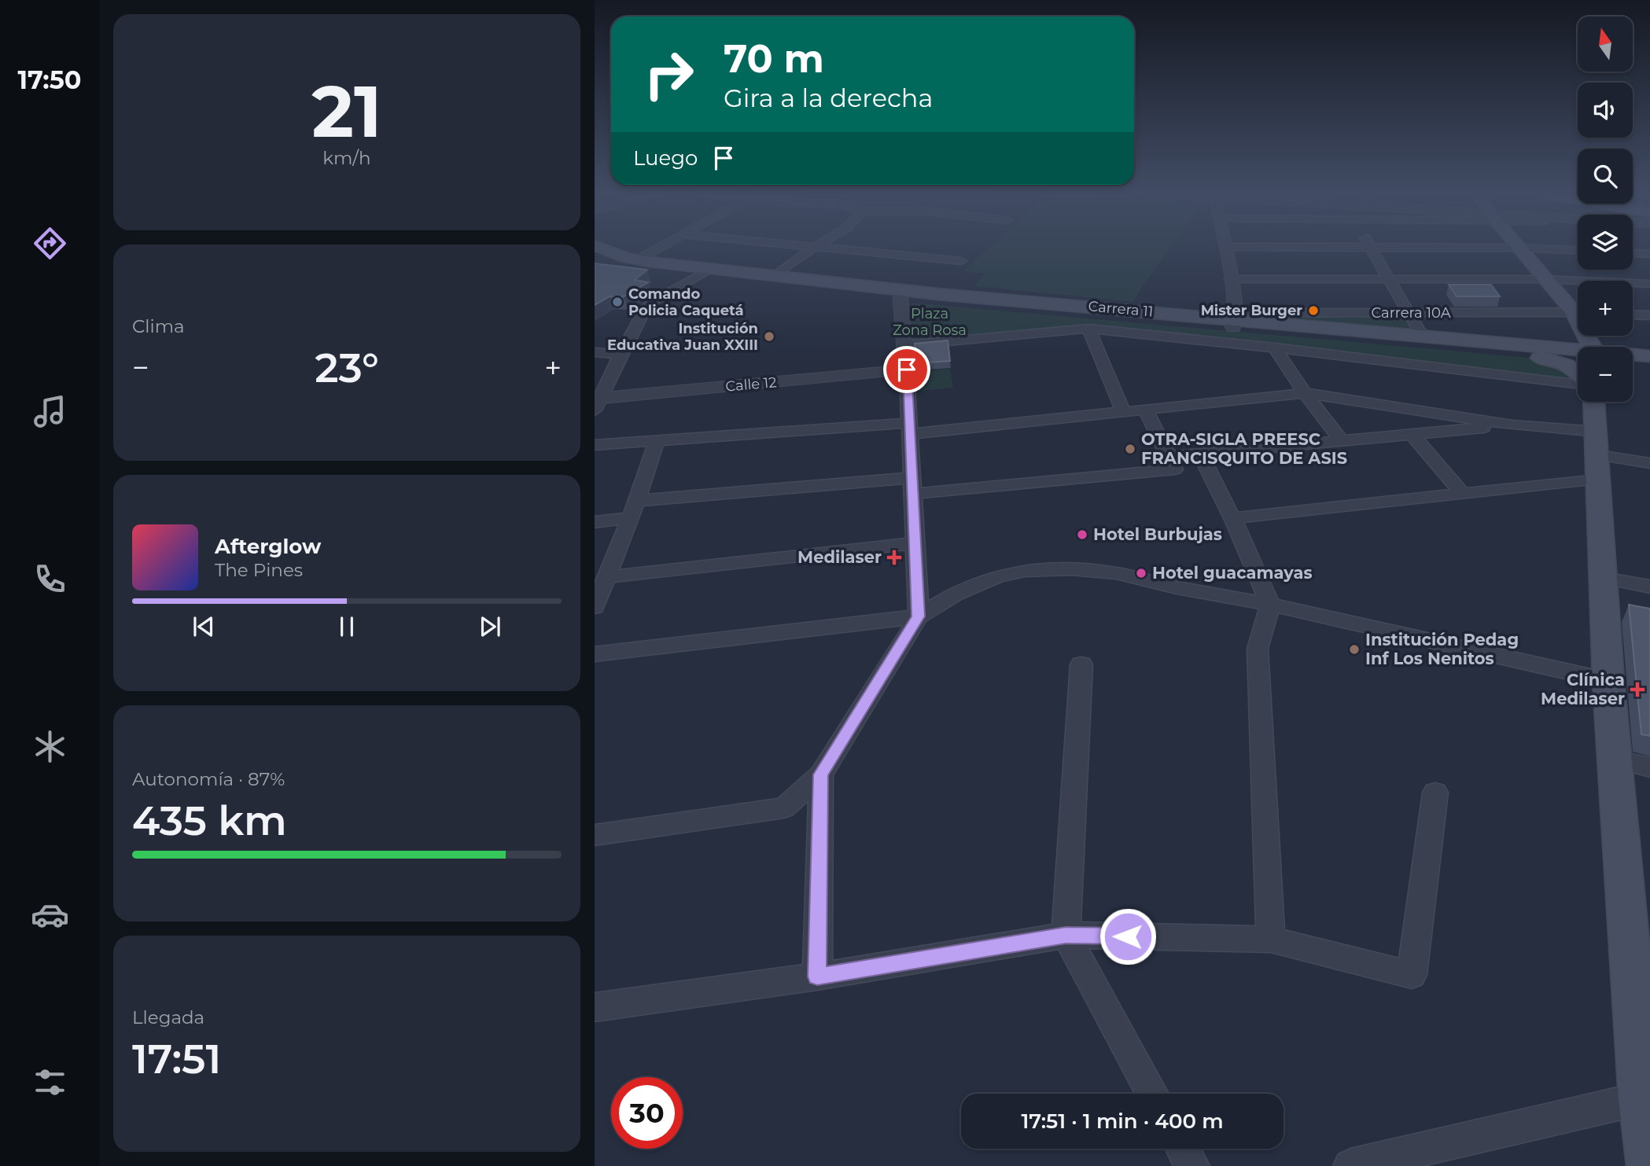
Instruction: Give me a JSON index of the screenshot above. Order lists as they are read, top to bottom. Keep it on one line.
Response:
{"streets":{"main road":["Carrera 11"],"street":["Carrera 10A","Calle 12"]},"crossings":[["Carrera 11","Carrera 10A"]],"parks":["Plaza Zona Rosa"],"places":{"other":["Comando Policia Caquetá","Mister Burger","Institución Educativa Juan XXIII","OTRA-SIGLA PREESC FRANCISQUITO DE ASIS","Hotel Burbujas","Hotel guacamayas","Institución Pedag Inf Los Nenitos"],"health":["Medilaser","Clínica Medilaser"]},"north":"top","page":{"tabs":"17:50","tile":[["21","km/h"],"Clima",["Autonomía · 87%","435 km"],["Llegada","17:51"]],"map_buttons":["+","−"],"turn":["70 m","Gira a la derecha"],"then":"Luego","heat":["−","23°","+"],"song":["Afterglow","The Pines"],"limit":"30","trip":"17:51 · 1 min · 400 m"}}
